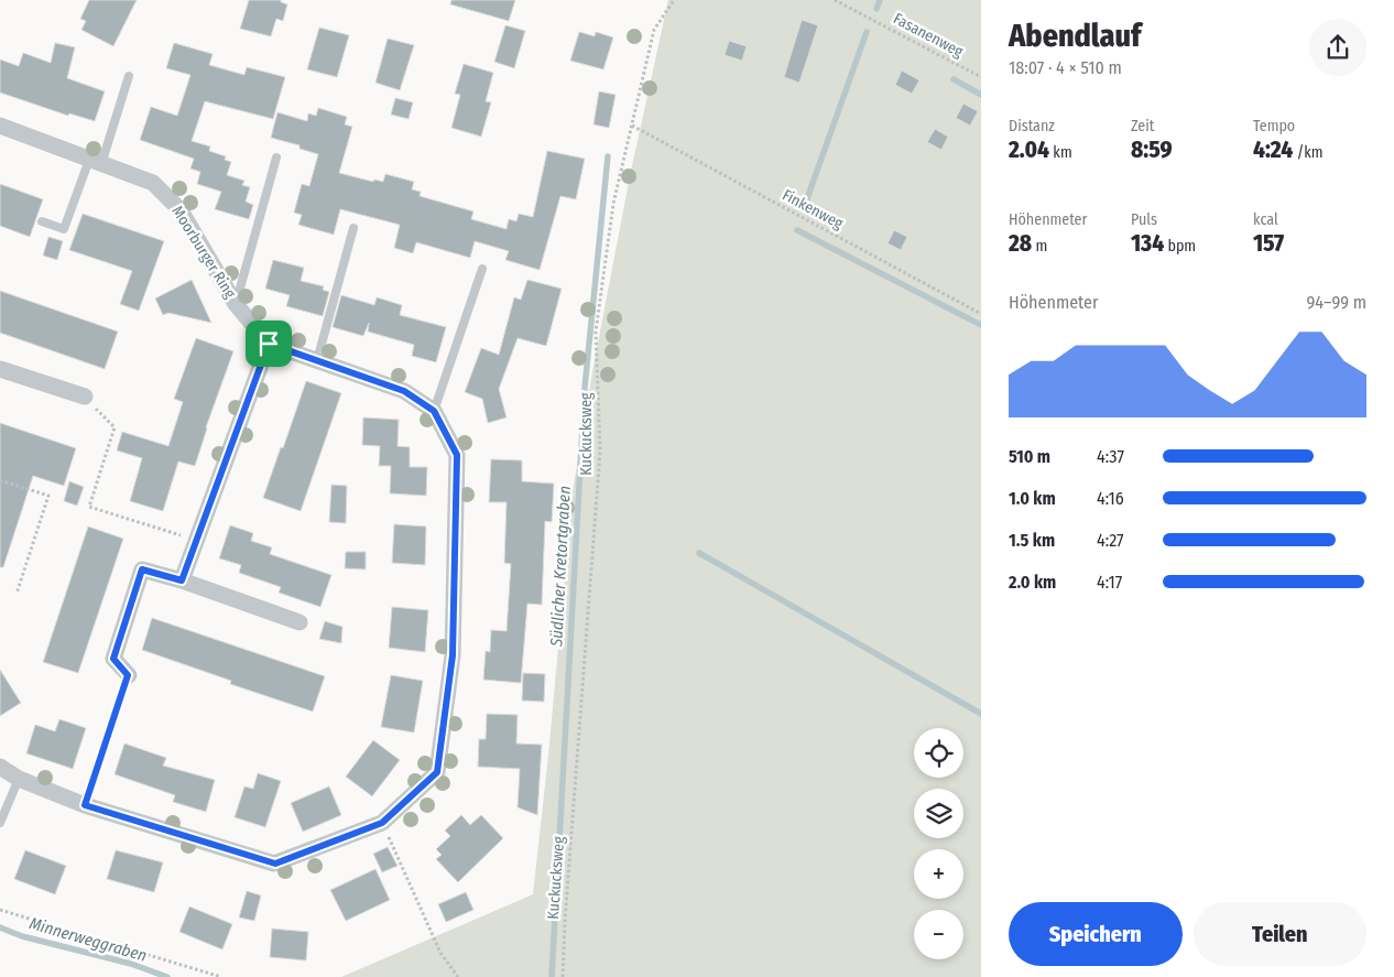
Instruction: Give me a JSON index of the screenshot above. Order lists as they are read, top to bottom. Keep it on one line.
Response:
{"streets":{"street":["Moorburger Ring"],"path":["Fasanenweg","Finkenweg","Kuckucksweg"]},"crossings":[["Finkenweg","Kuckucksweg"]],"water":["Südlicher Kretortgraben","Minnerweggraben"],"page":{"heading":["Abendlauf","18:07 · 4 × 510 m"],"stats":[["Distanz","2.04 km"],["Zeit","8:59"],["Tempo","4:24 /km"],["Höhenmeter","28 m"],["Puls","134 bpm"],["kcal","157"]],"chart":["Höhenmeter","94–99 m"],"list":[{"name":"510 m","note":"4:37"},{"name":"1.0 km","note":"4:16"},{"name":"1.5 km","note":"4:27"},{"name":"2.0 km","note":"4:17"}],"map_buttons":["+","−"],"buttons":["Speichern","Teilen"]}}
